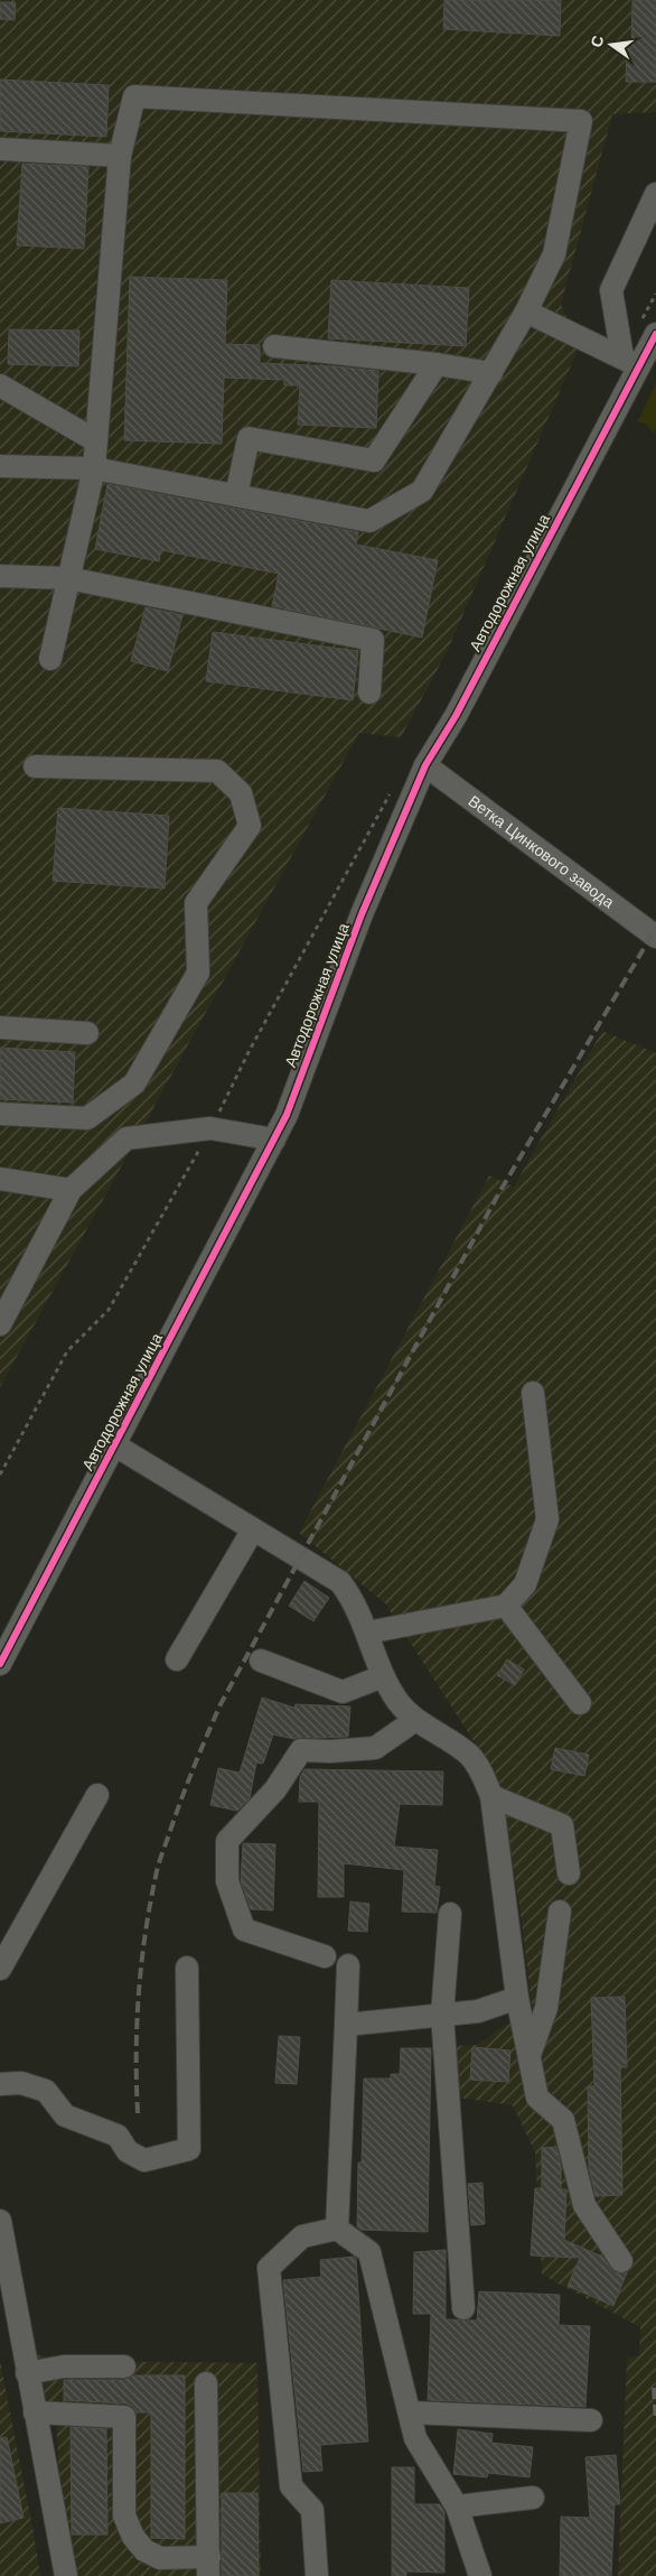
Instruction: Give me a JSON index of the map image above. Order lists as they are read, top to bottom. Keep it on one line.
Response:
{"streets":{"street":["Автодорожная улица","Ветка Цинкового завода"]},"crossings":[["Автодорожная улица","Ветка Цинкового завода"]],"north":"left"}
